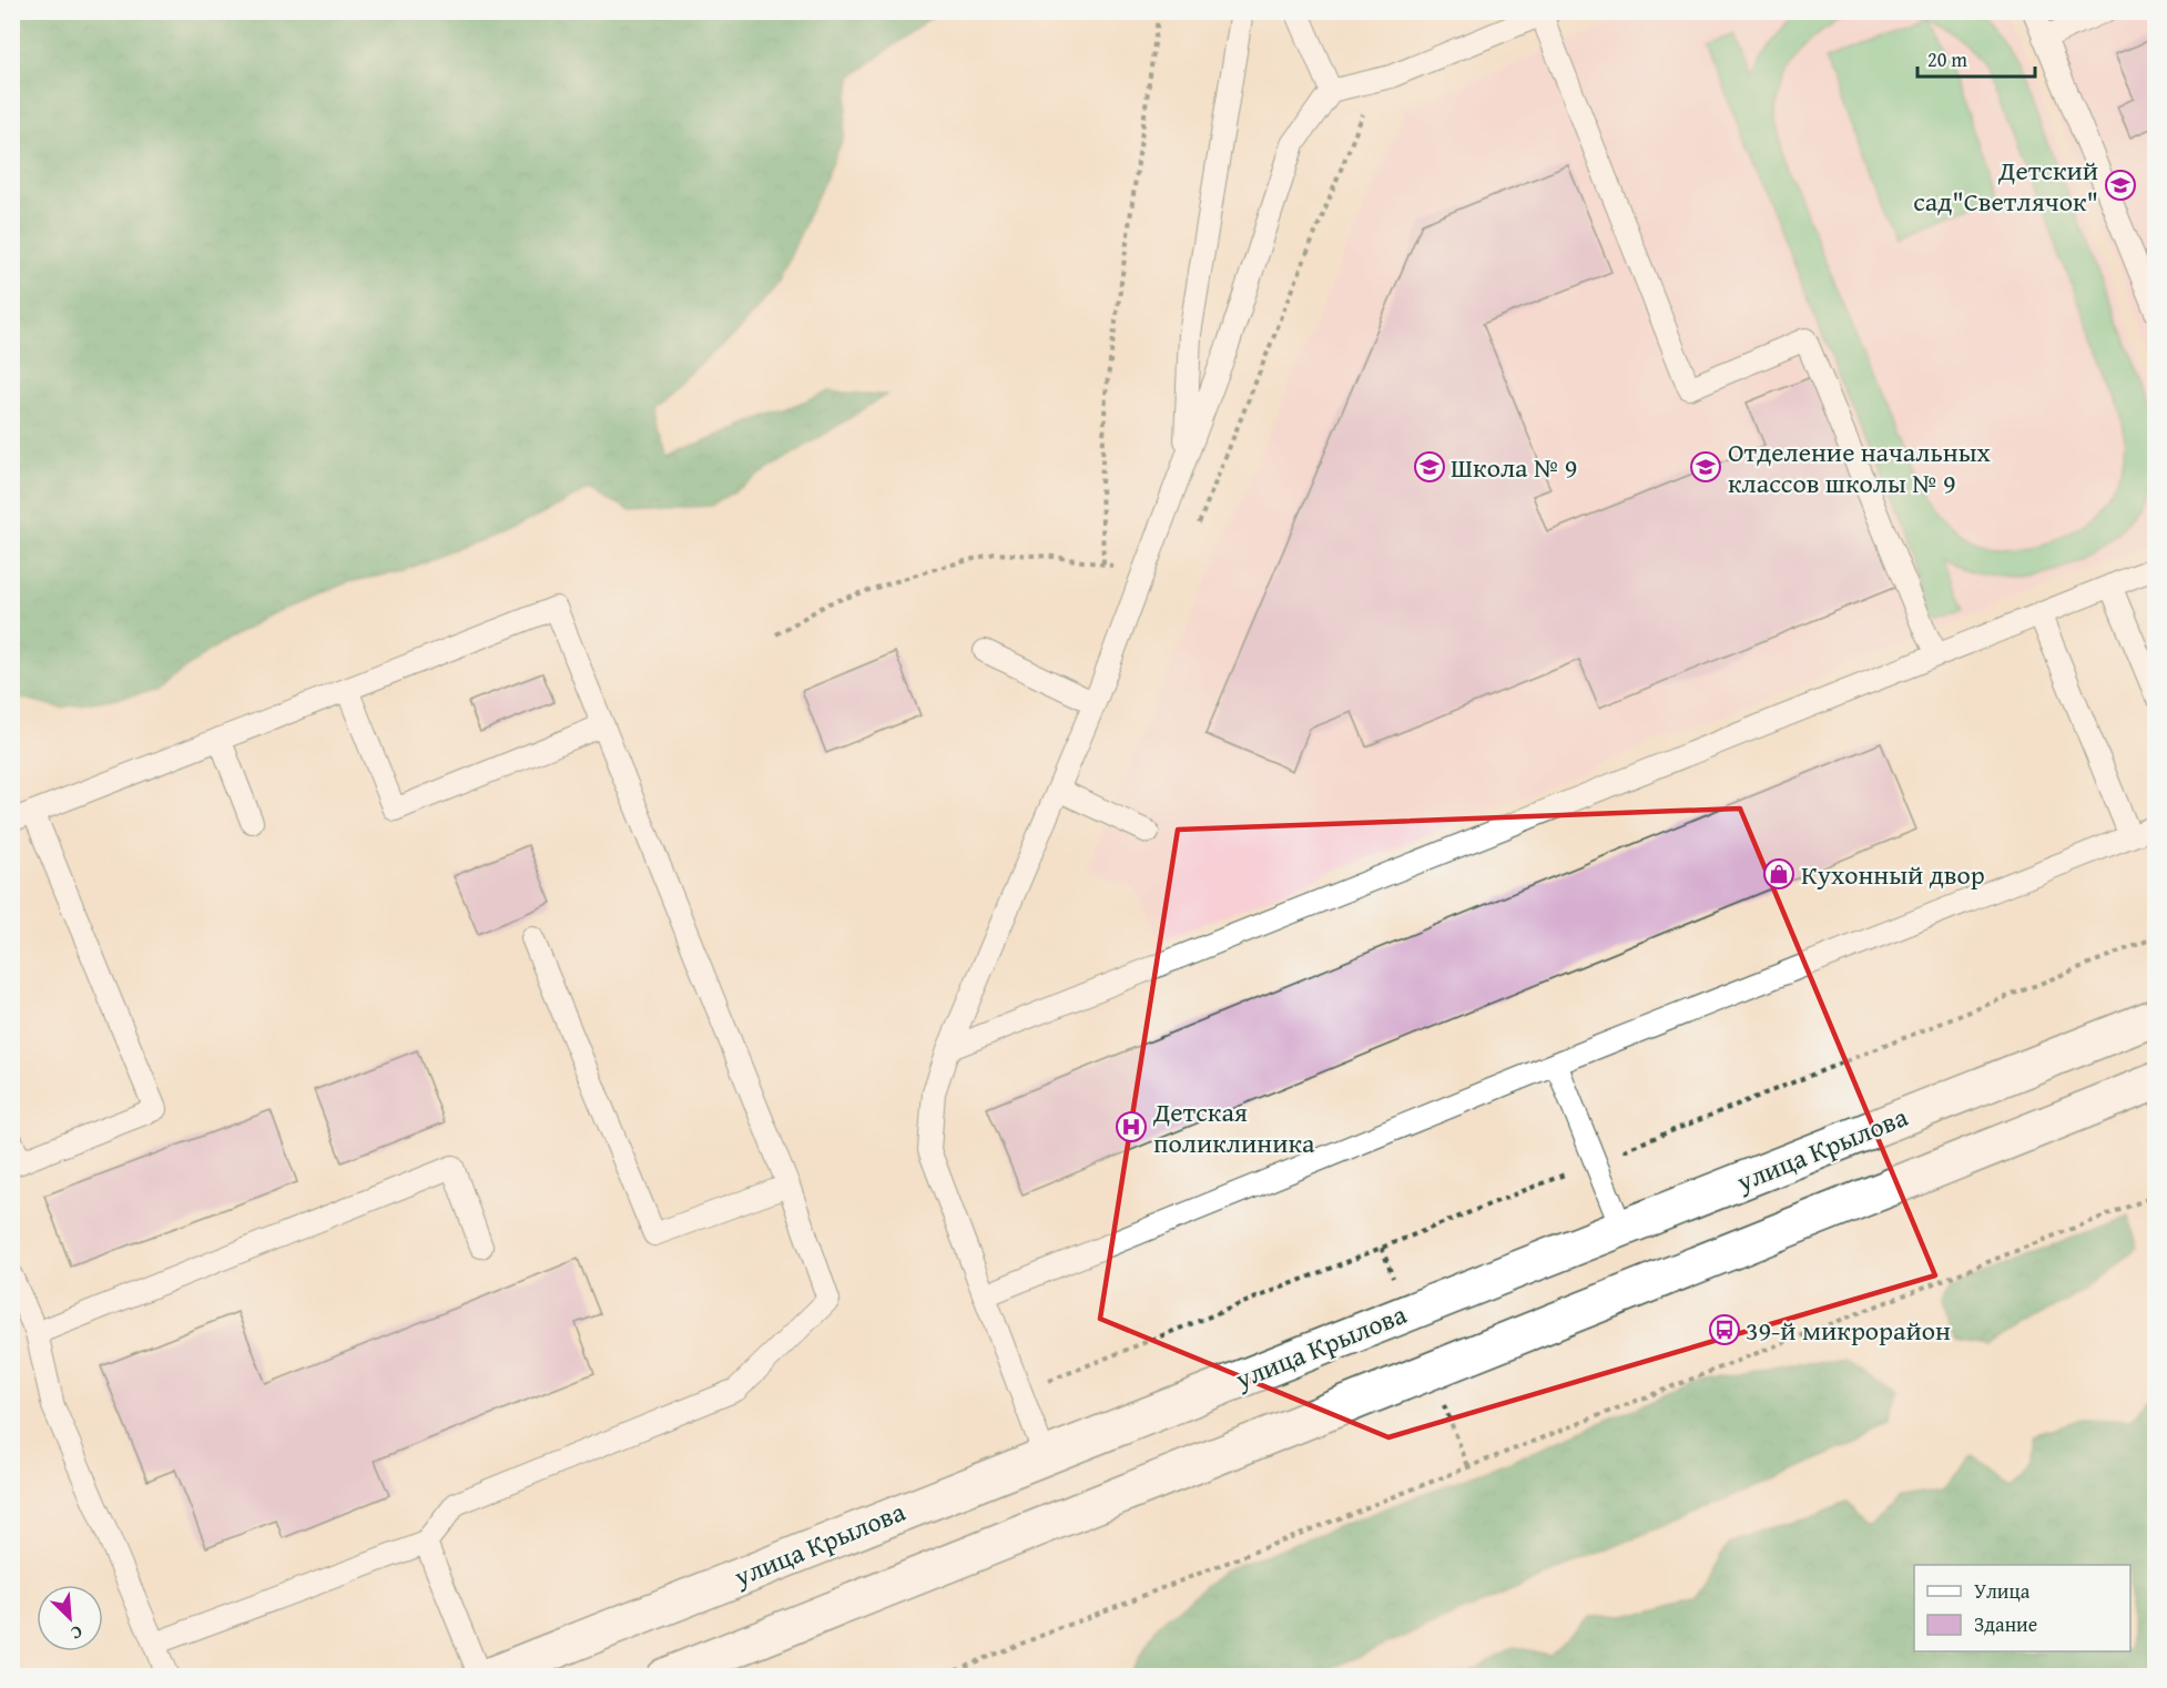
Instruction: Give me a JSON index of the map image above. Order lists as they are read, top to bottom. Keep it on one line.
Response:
{"streets":{"main road":["улица Крылова"]},"places":{"school or university":["Детский сад\"Светлячок\"","Школа № 9","Отделение начальных классов школы № 9"],"shop":["Кухонный двор"],"hospital":["Детская поликлиника"],"bus stop":["39-й микрорайон"]},"legend":["Улица","Здание"],"scale_bar":"20 m","north":"bottom right"}
